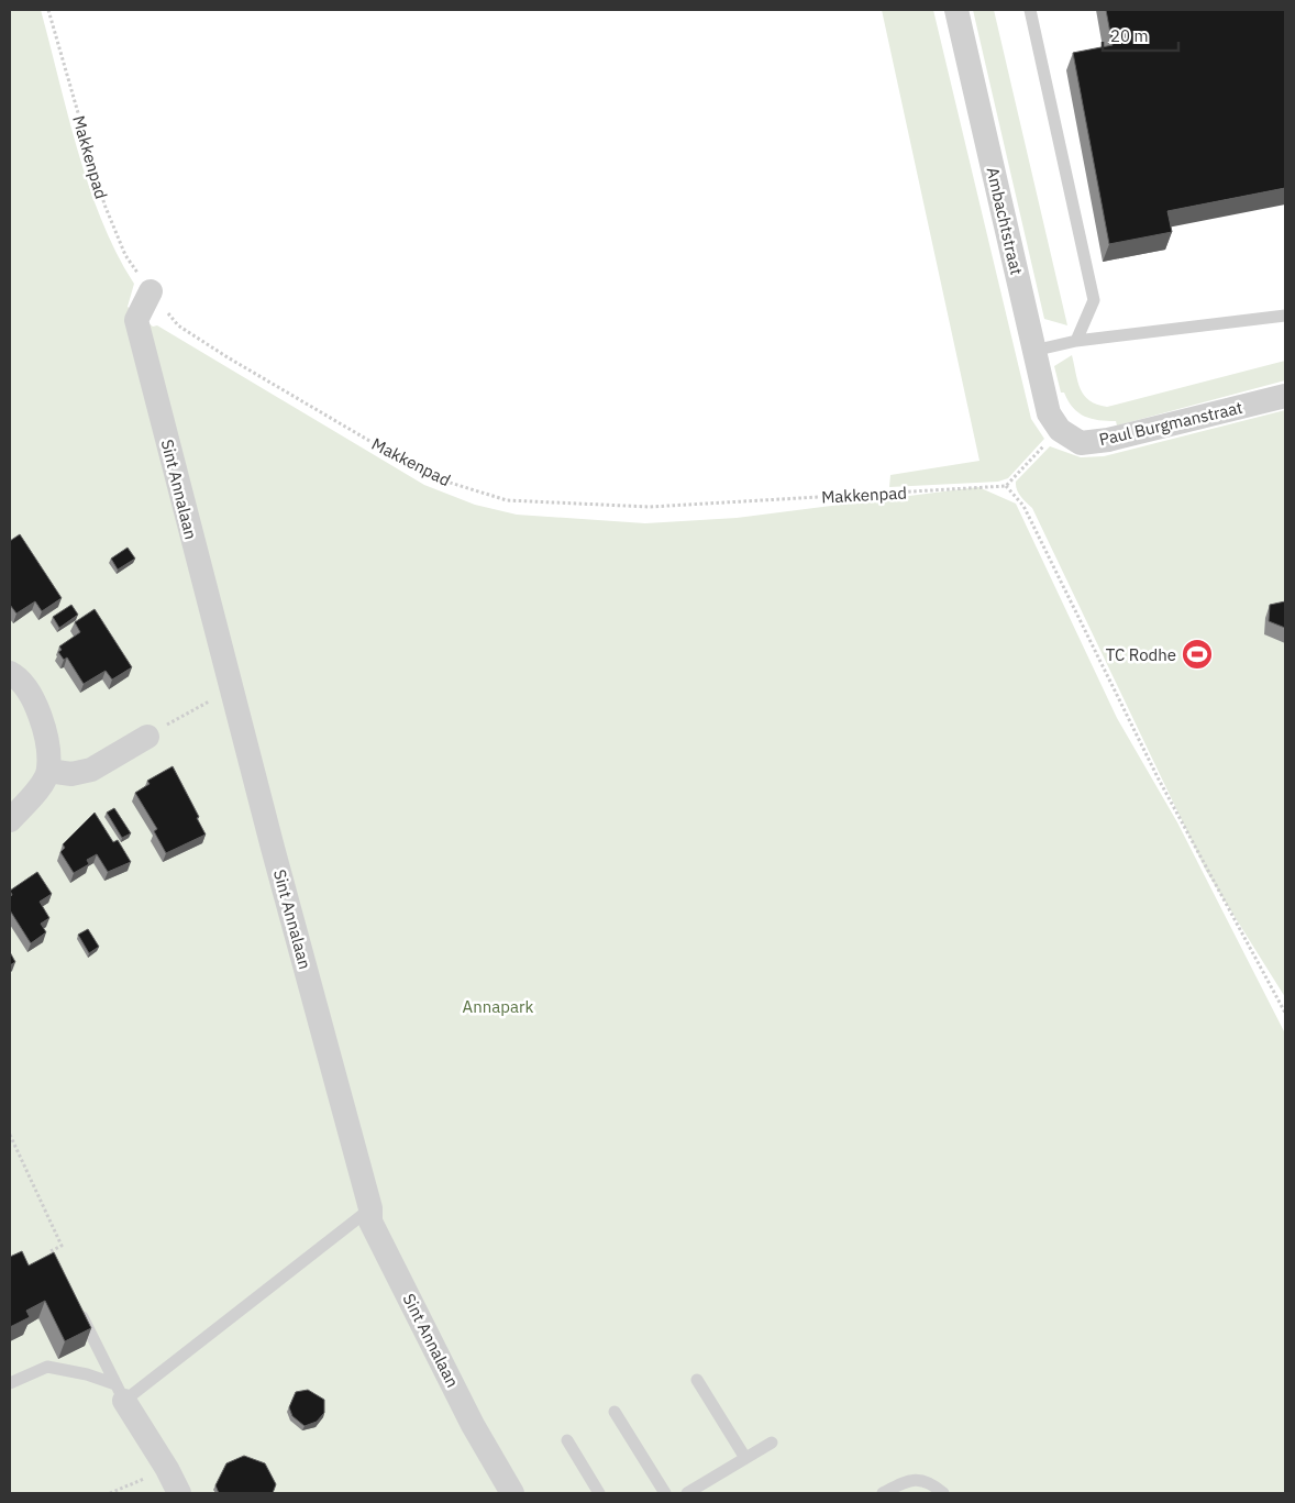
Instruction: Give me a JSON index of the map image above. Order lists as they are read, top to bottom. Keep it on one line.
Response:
{"streets":{"street":["Ambachtstraat","Paul Burgmanstraat","Sint Annalaan"],"path":["Makkenpad"]},"crossings":[["Makkenpad","Sint Annalaan"],["Ambachtstraat","Paul Burgmanstraat"]],"parks":["Annapark"],"places":{"sports":["TC Rodhe"]},"scale_bar":"20 m"}
